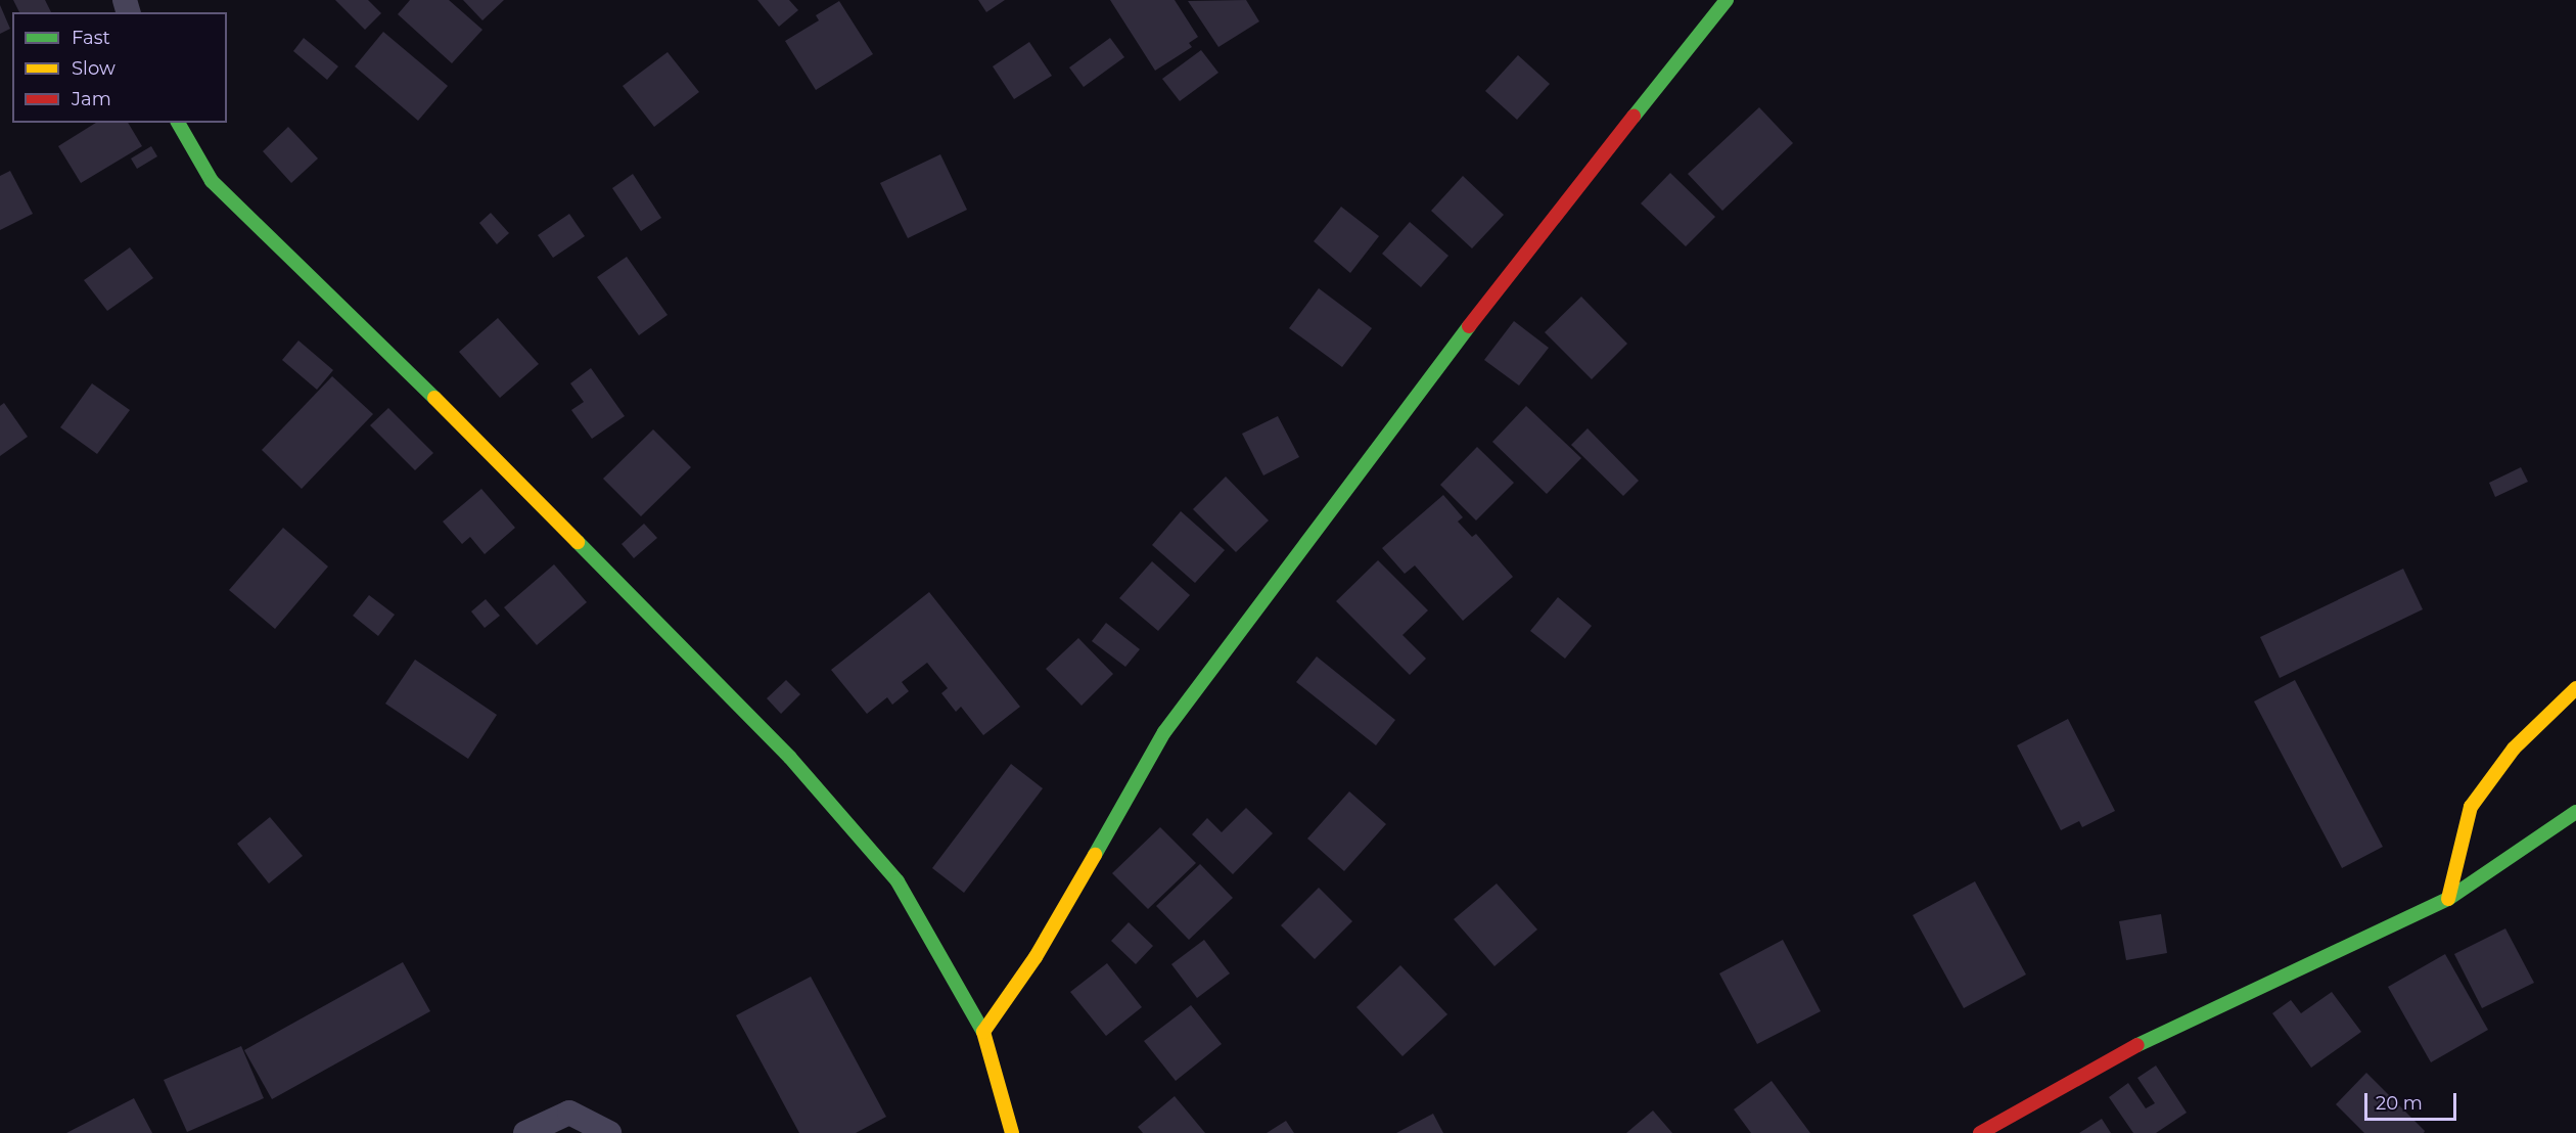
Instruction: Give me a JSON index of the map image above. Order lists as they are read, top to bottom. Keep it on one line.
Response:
{"legend":["Fast","Slow","Jam"],"scale_bar":"20 m"}
